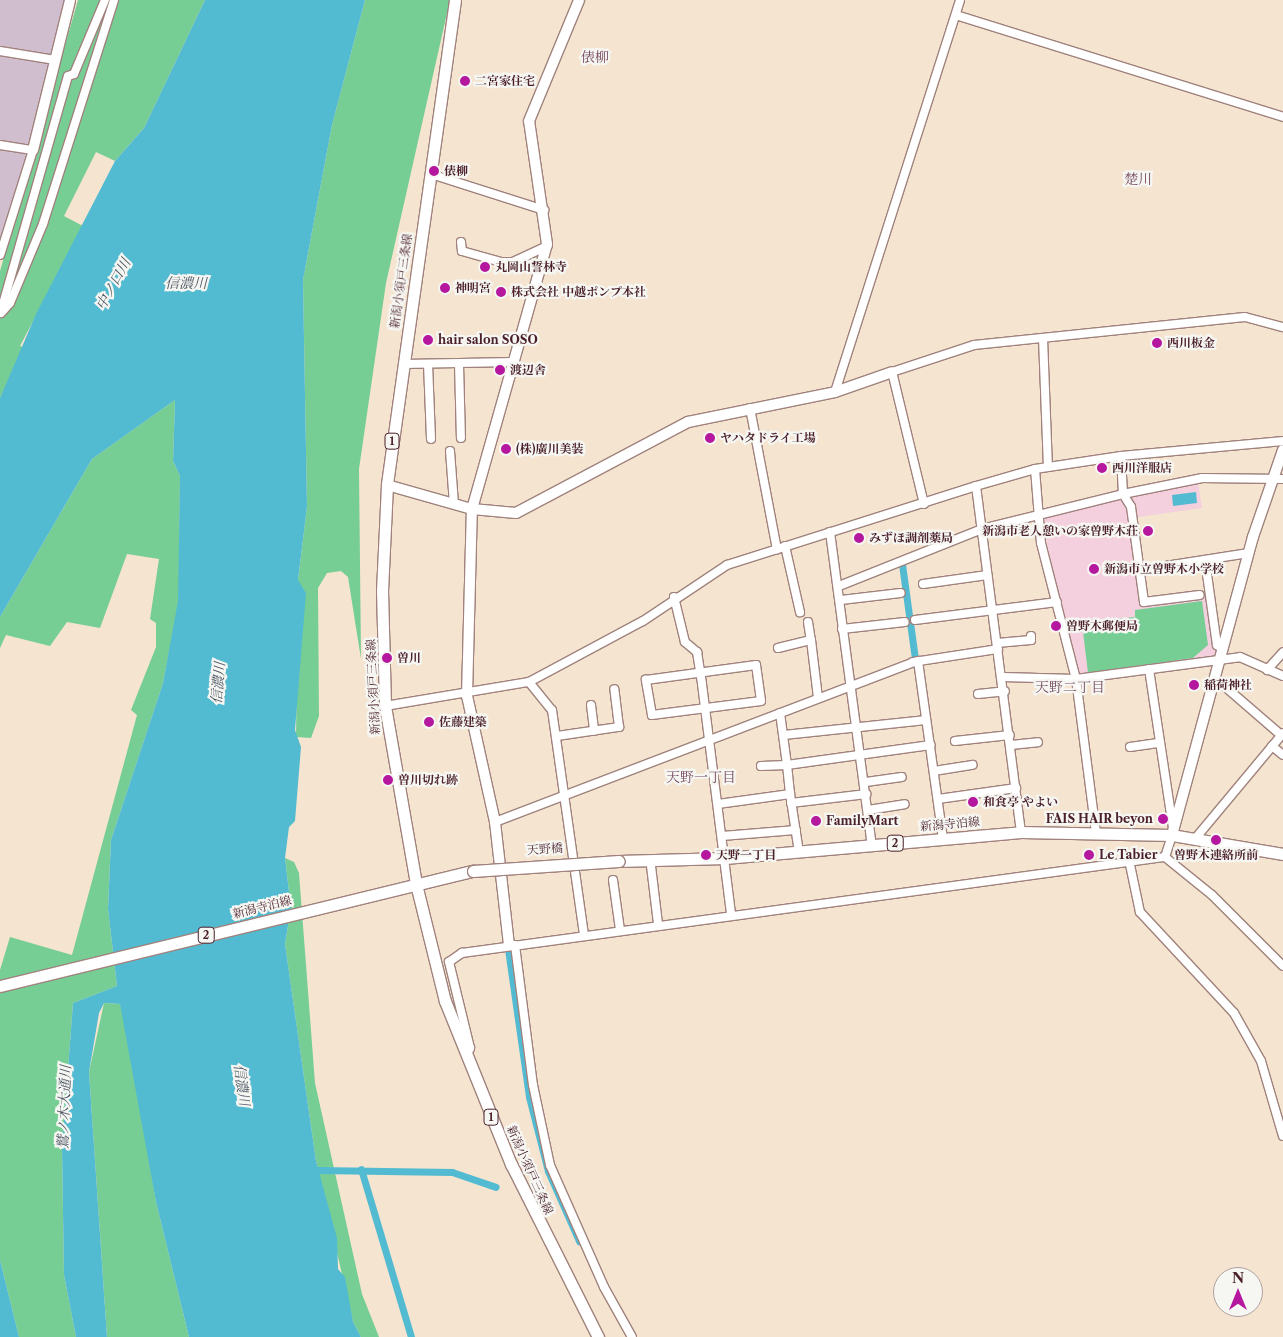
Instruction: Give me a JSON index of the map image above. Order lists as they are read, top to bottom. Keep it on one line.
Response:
{"streets":{"main road":["新潟小須戸三条線","1","新潟寺泊線","2","天野橋"]},"crossings":[["新潟小須戸三条線","新潟寺泊線"],["新潟寺泊線","天野橋"]],"districts":["俵柳","楚川","天野二丁目","天野一丁目"],"water":["信濃川","中ノ口川","鷲ノ木大通川"],"places":["二宮家住宅","俵柳","丸岡山誓林寺","神明宮","株式会社 中越ポンプ本社","hair salon SOSO","西川板金","渡辺舎","ヤハタドライ工場","(株)廣川美装","西川洋服店","新潟市老人憩いの家曽野木荘","みずほ調剤薬局","新潟市立曽野木小学校","曽野木郵便局","曽川","稲荷神社","佐藤建築","曽川切れ跡","和食亭 やよい","FAIS HAIR beyon","FamilyMart","曽野木連絡所前","天野一丁目","Le Tabier"],"north":"top"}
